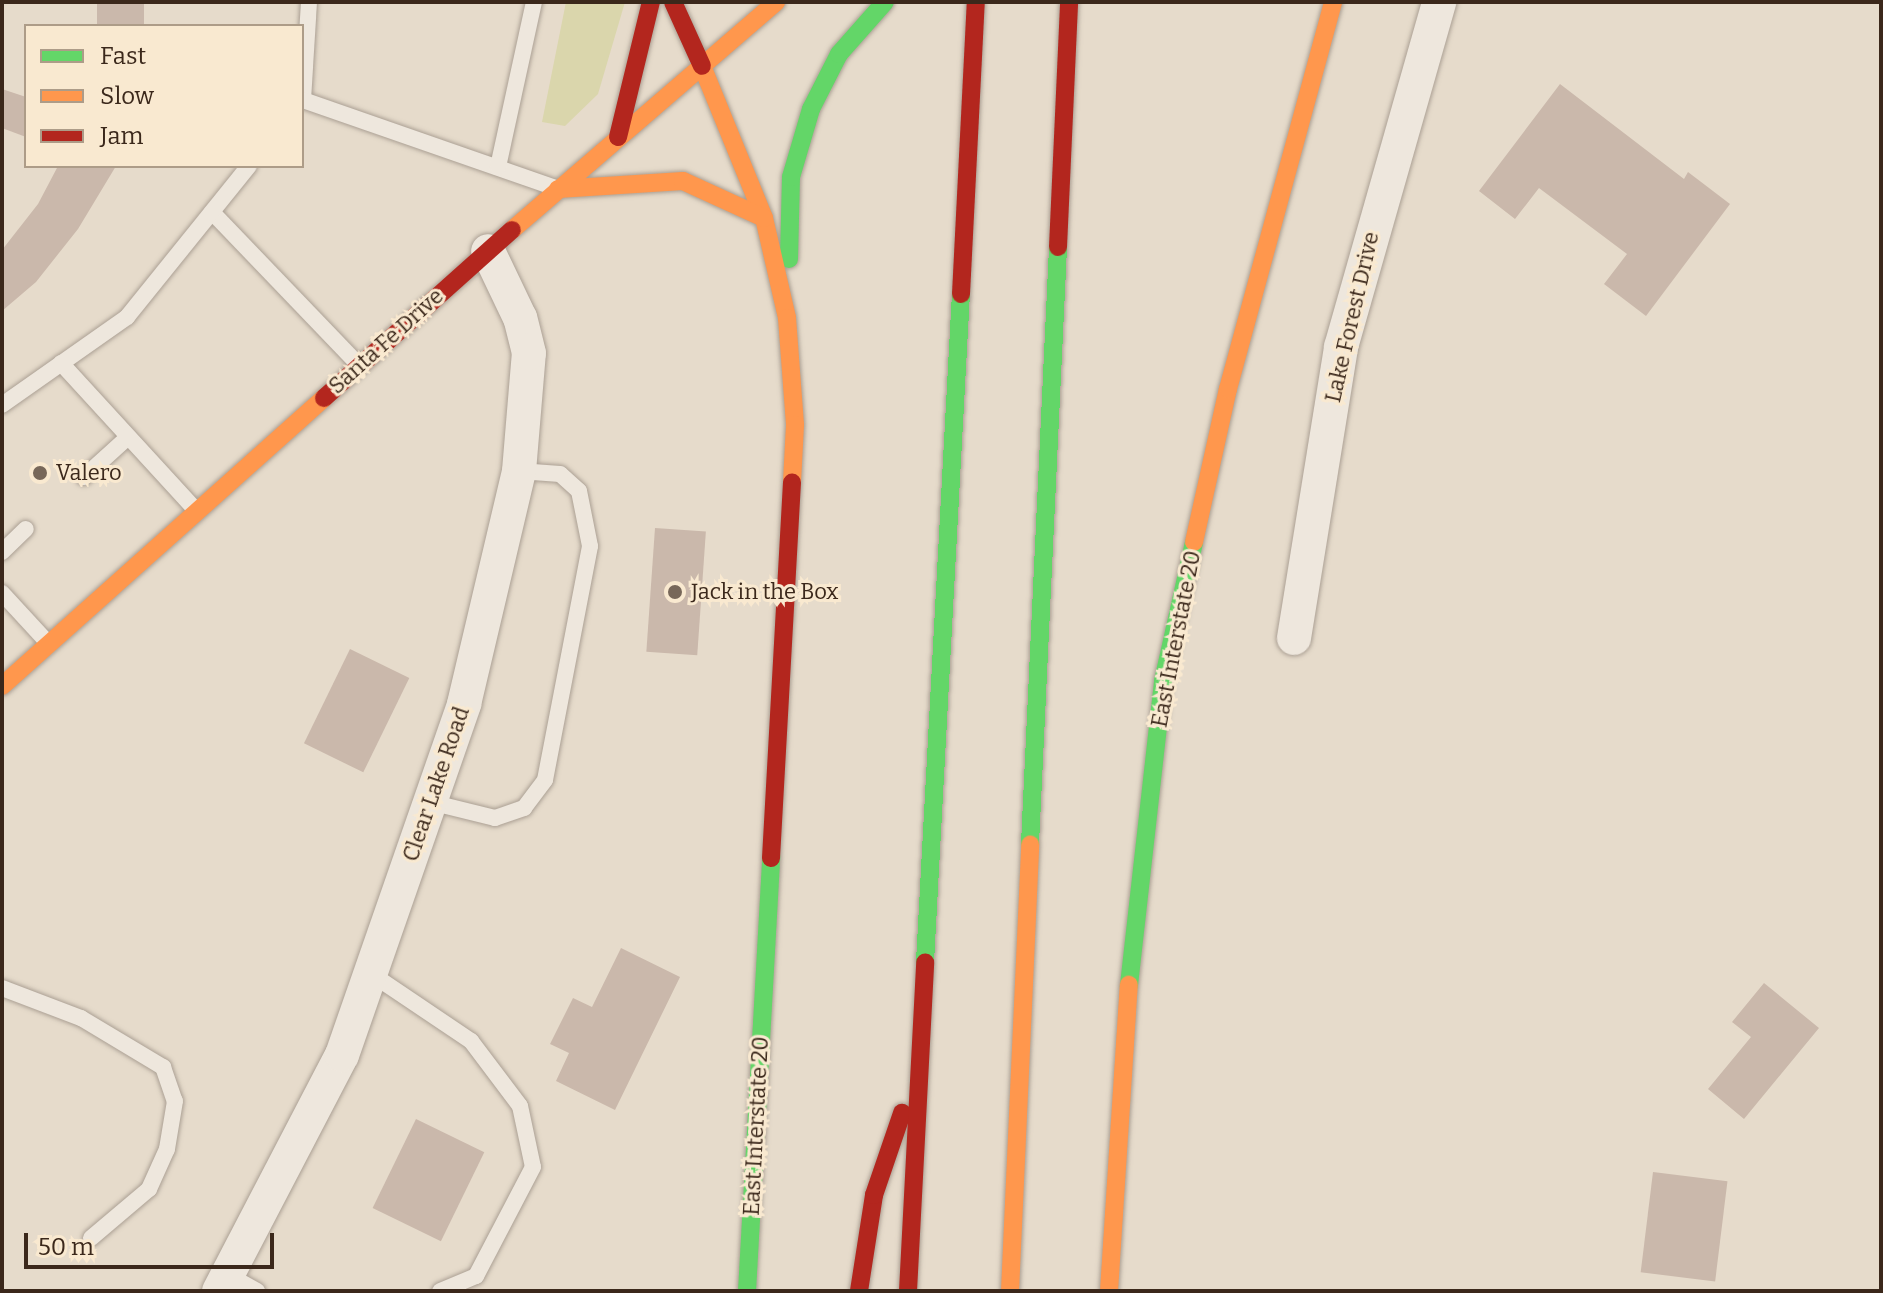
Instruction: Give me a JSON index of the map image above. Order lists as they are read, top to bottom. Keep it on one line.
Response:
{"streets":{"main road":["Santa Fe Drive","East Interstate 20"],"street":["Lake Forest Drive","Clear Lake Road"]},"crossings":[["Santa Fe Drive","East Interstate 20"],["Santa Fe Drive","Clear Lake Road"]],"places":["Valero","Jack in the Box"],"legend":["Fast","Slow","Jam"],"scale_bar":"50 m"}
